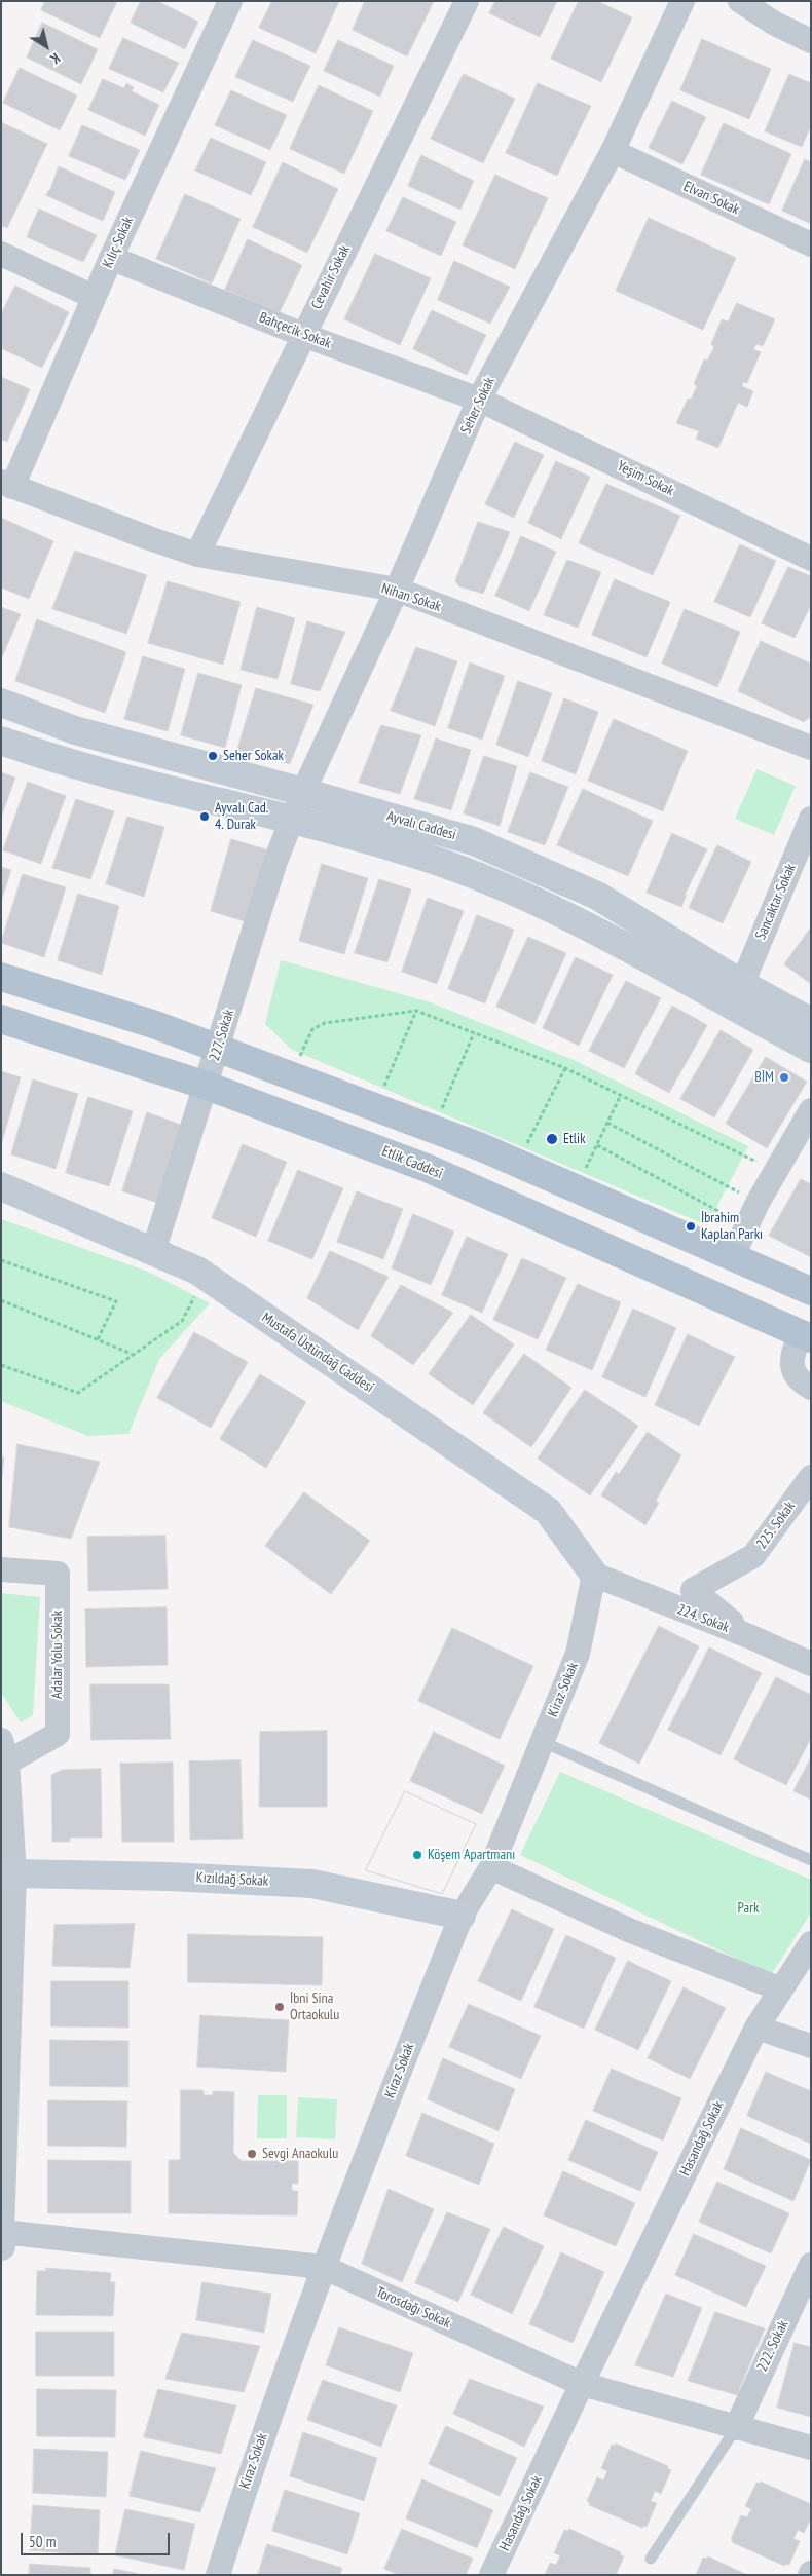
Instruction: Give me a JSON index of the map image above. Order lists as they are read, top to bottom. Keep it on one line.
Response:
{"streets":{"main road":["Ayvalı Caddesi","Etlik Caddesi","Mustafa Üstündağ Caddesi","Kızıldağ Sokak"],"street":["Elvan Sokak","Kılıç Sokak","Cevahir Sokak","Bahçecik Sokak","Seher Sokak","Yeşim Sokak","Nihan Sokak","Sancaktar Sokak","227. Sokak","225. Sokak","224. Sokak","Adalar Yolu Sokak","Kiraz Sokak","Hasandağ Sokak","Torosdağı Sokak","222. Sokak"]},"crossings":[["Elvan Sokak","Seher Sokak"],["Kılıç Sokak","Bahçecik Sokak"],["Kılıç Sokak","Nihan Sokak"],["Cevahir Sokak","Bahçecik Sokak"],["Cevahir Sokak","Nihan Sokak"],["Bahçecik Sokak","Seher Sokak"],["Bahçecik Sokak","Yeşim Sokak"],["Seher Sokak","Yeşim Sokak"],["Seher Sokak","Nihan Sokak"],["Seher Sokak","Ayvalı Caddesi"],["Seher Sokak","227. Sokak"],["Ayvalı Caddesi","Sancaktar Sokak"],["Ayvalı Caddesi","227. Sokak"],["227. Sokak","Etlik Caddesi"],["227. Sokak","Mustafa Üstündağ Caddesi"],["Mustafa Üstündağ Caddesi","224. Sokak"],["Mustafa Üstündağ Caddesi","Kiraz Sokak"],["225. Sokak","224. Sokak"],["224. Sokak","Kiraz Sokak"],["Kiraz Sokak","Kızıldağ Sokak"],["Kiraz Sokak","Torosdağı Sokak"],["Hasandağ Sokak","Torosdağı Sokak"],["Torosdağı Sokak","222. Sokak"]],"parks":["Park"],"places":["Seher Sokak","Ayvalı Cad. 4. Durak","BİM","Etlik","İbrahim Kaplan Parkı","Köşem Apartmanı","İbni Sina Ortaokulu","Sevgi Anaokulu"],"scale_bar":"50 m","north":"bottom right"}
